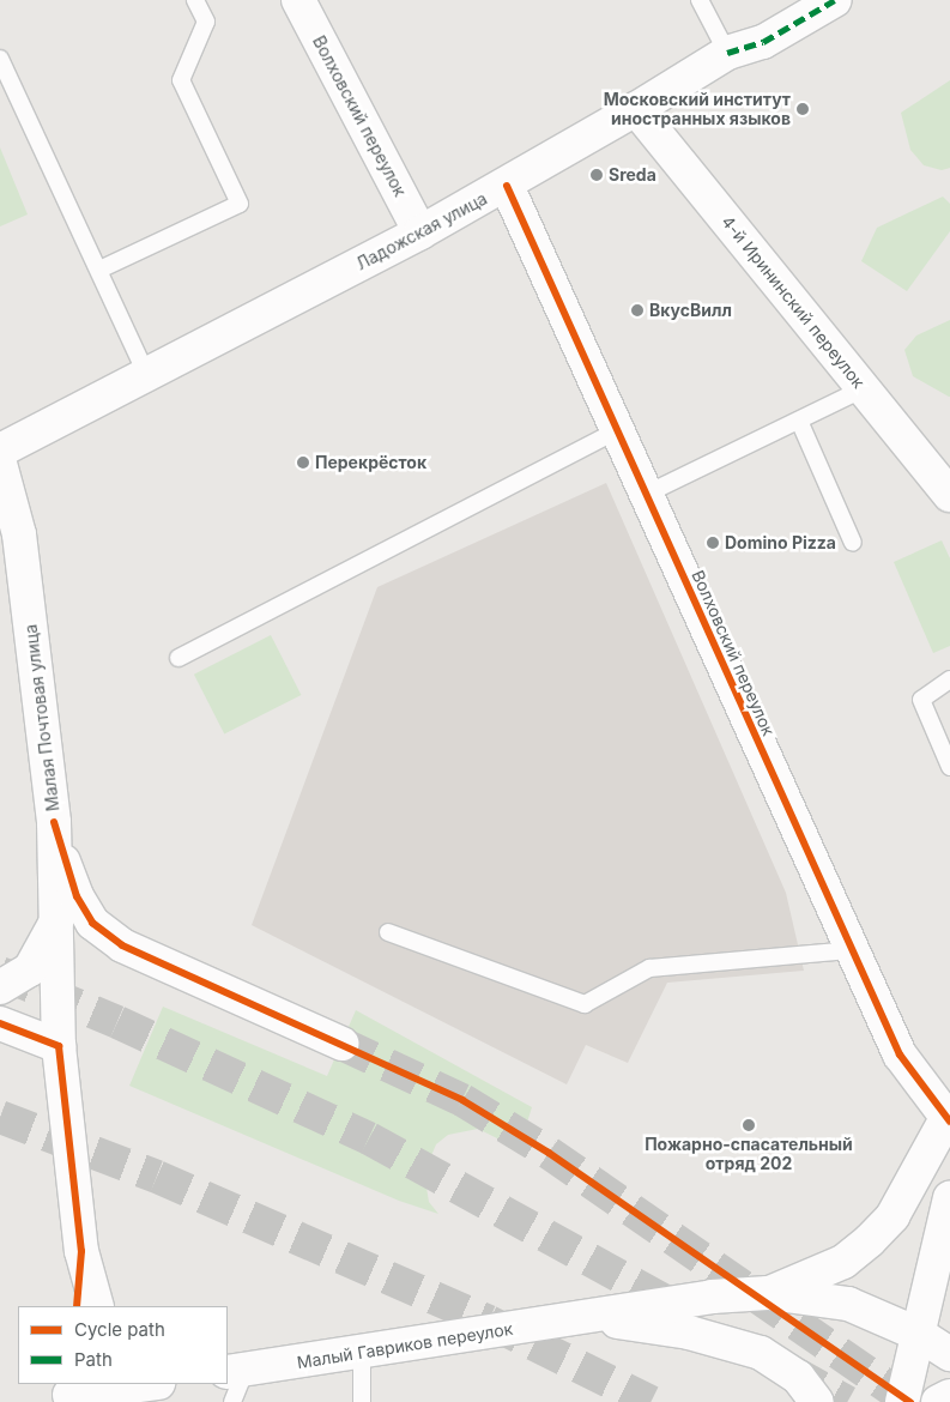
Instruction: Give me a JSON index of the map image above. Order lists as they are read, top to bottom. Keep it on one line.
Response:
{"streets":{"street":["Волховский переулок","Ладожская улица","4-й Ирининский переулок","Малая Почтовая улица","Малый Гавриков переулок"]},"crossings":[["Волховский переулок","Ладожская улица"],["Ладожская улица","4-й Ирининский переулок"]],"places":["Московский институт иностранных языков","Sreda","ВкусВилл","Перекрёсток","Domino Pizza","Пожарно-спасательный отряд 202"],"legend":["Cycle path","Path"]}
